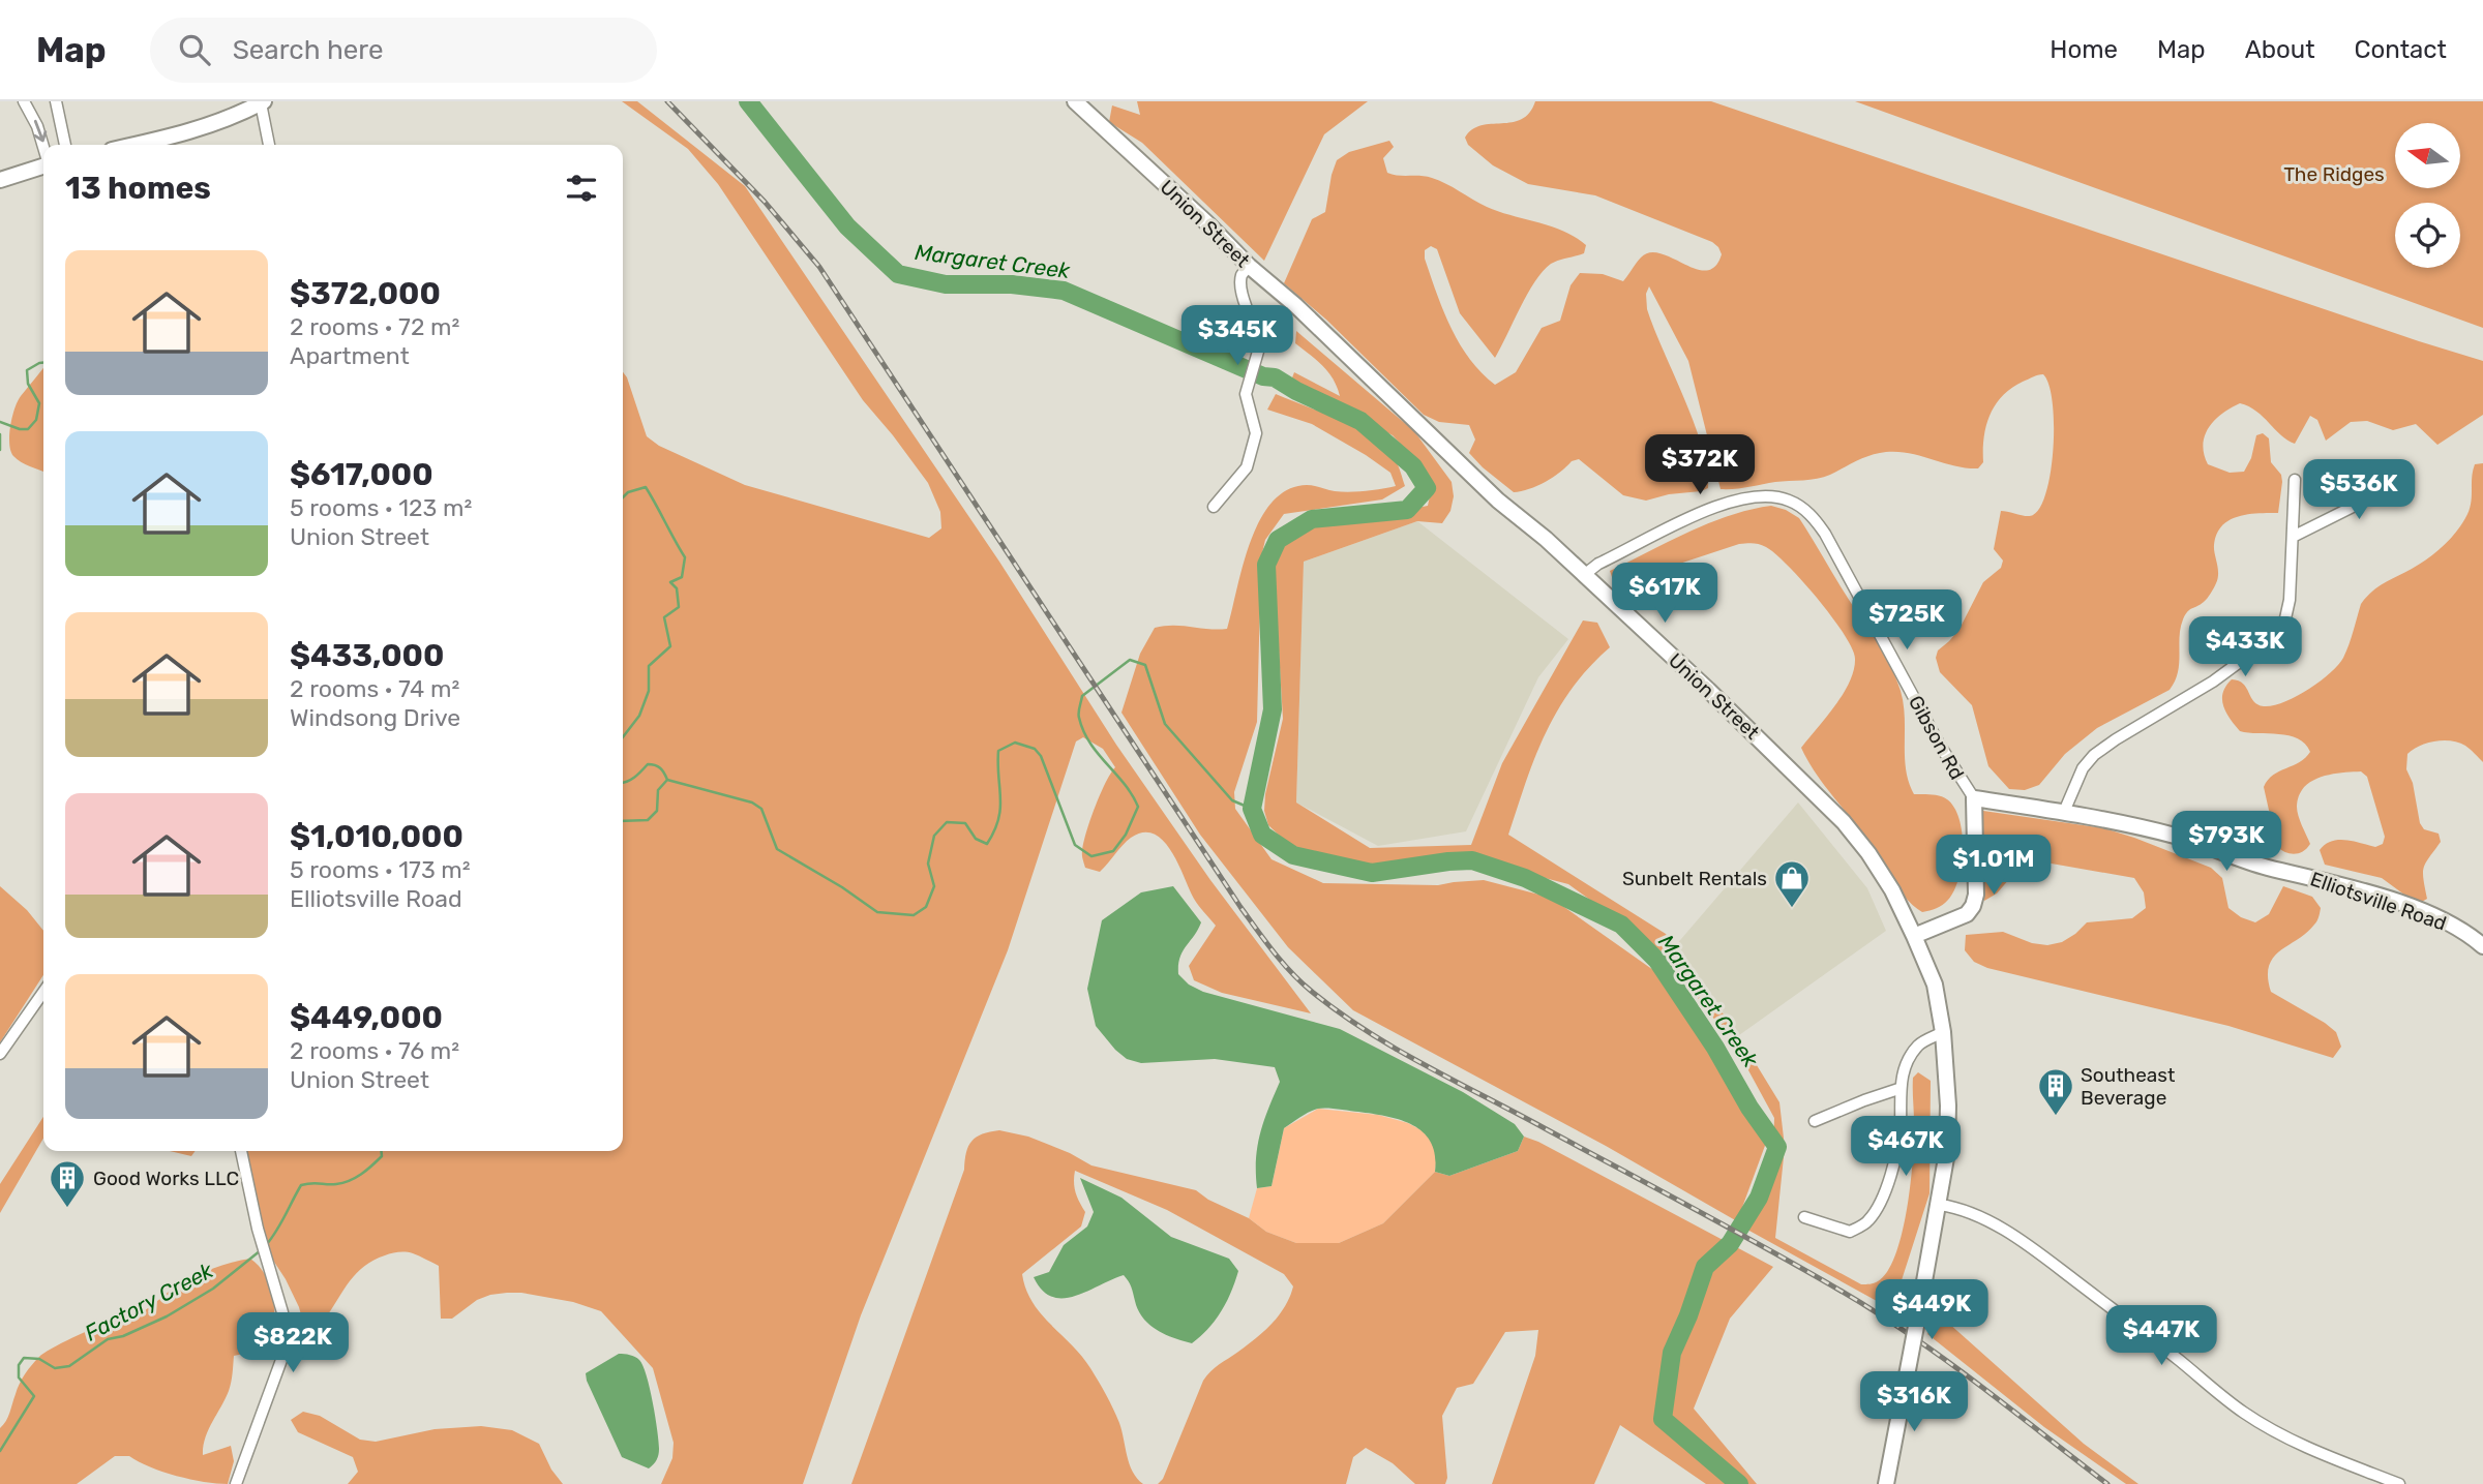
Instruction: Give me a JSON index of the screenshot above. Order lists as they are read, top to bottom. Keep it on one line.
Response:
{"streets":{"main road":["Union Street","Elliotsville Road"],"street":["Gibson Rd"]},"crossings":[["Union Street","Gibson Rd"],["Gibson Rd","Elliotsville Road"]],"water":["Margaret Creek","Factory Creek"],"parks":["The Ridges"],"places":{"shop":["Sunbelt Rentals"],"building":["Southeast Beverage","Good Works LLC"]},"north":"left","page":{"header":"Map","search":"Search here","nav":["Home","Map","About","Contact"],"heading":"13 homes","list":[{"name":"$372,000","note":"2 rooms · 72 m² · Apartment"},{"name":"$617,000","note":"5 rooms · 123 m² · Union Street"},{"name":"$433,000","note":"2 rooms · 74 m² · Windsong Drive"},{"name":"$1,010,000","note":"5 rooms · 173 m² · Elliotsville Road"},{"name":"$449,000","note":"2 rooms · 76 m² · Union Street"}],"price":["$345K","$372K","$536K","$617K","$725K","$433K","$793K","$1.01M","$467K","$449K","$447K","$822K","$316K"]}}
